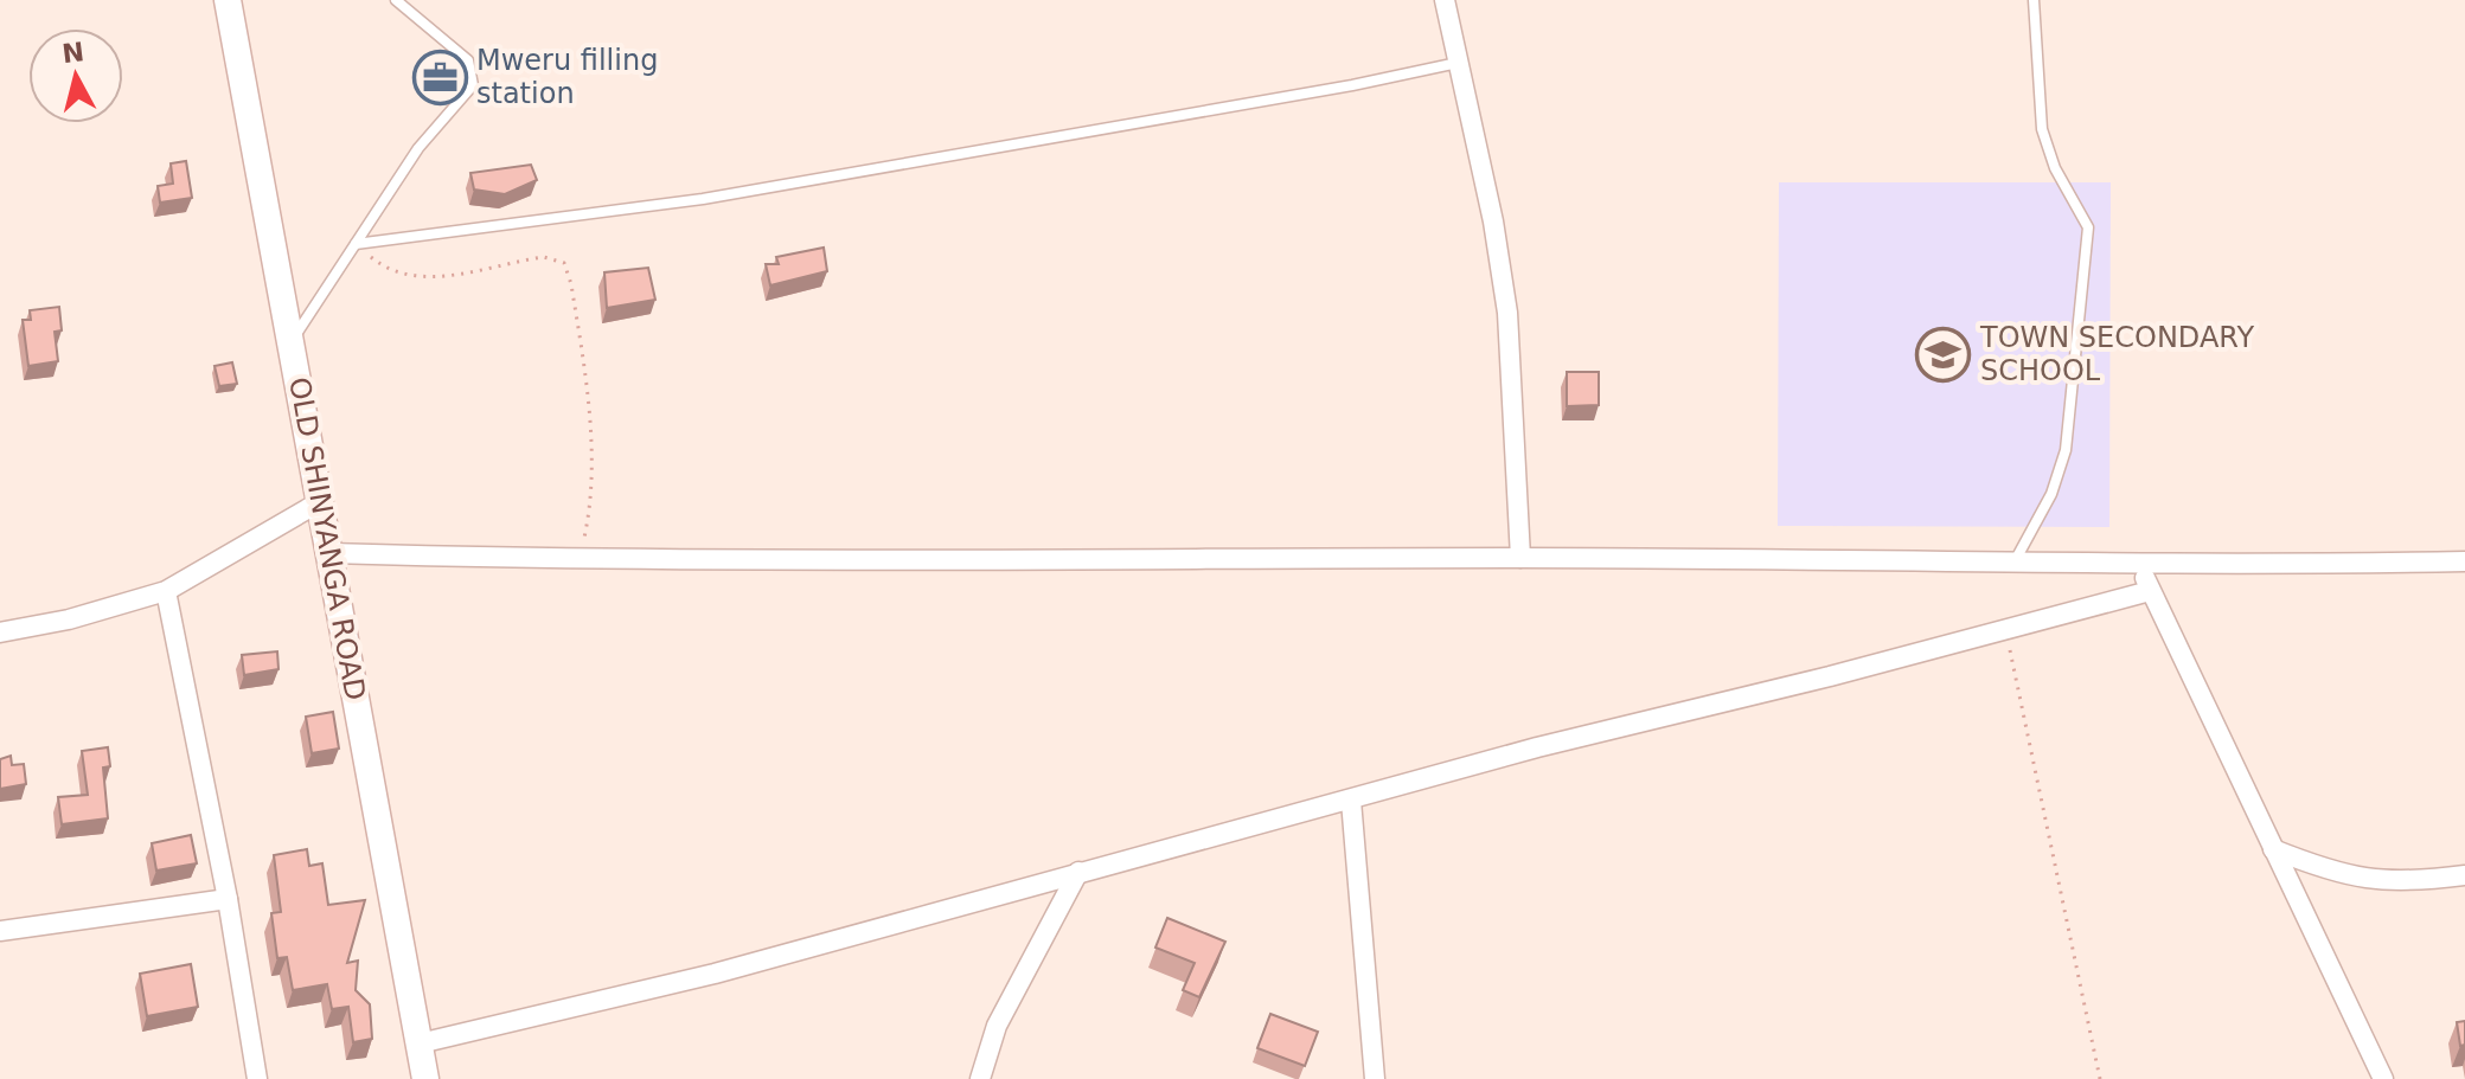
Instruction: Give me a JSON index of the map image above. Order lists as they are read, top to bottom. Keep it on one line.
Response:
{"streets":{"main road":["OLD SHINYANGA ROAD"]},"places":{"office":["Mweru filling station"],"school or university":["TOWN SECONDARY SCHOOL"]},"north":"top"}
